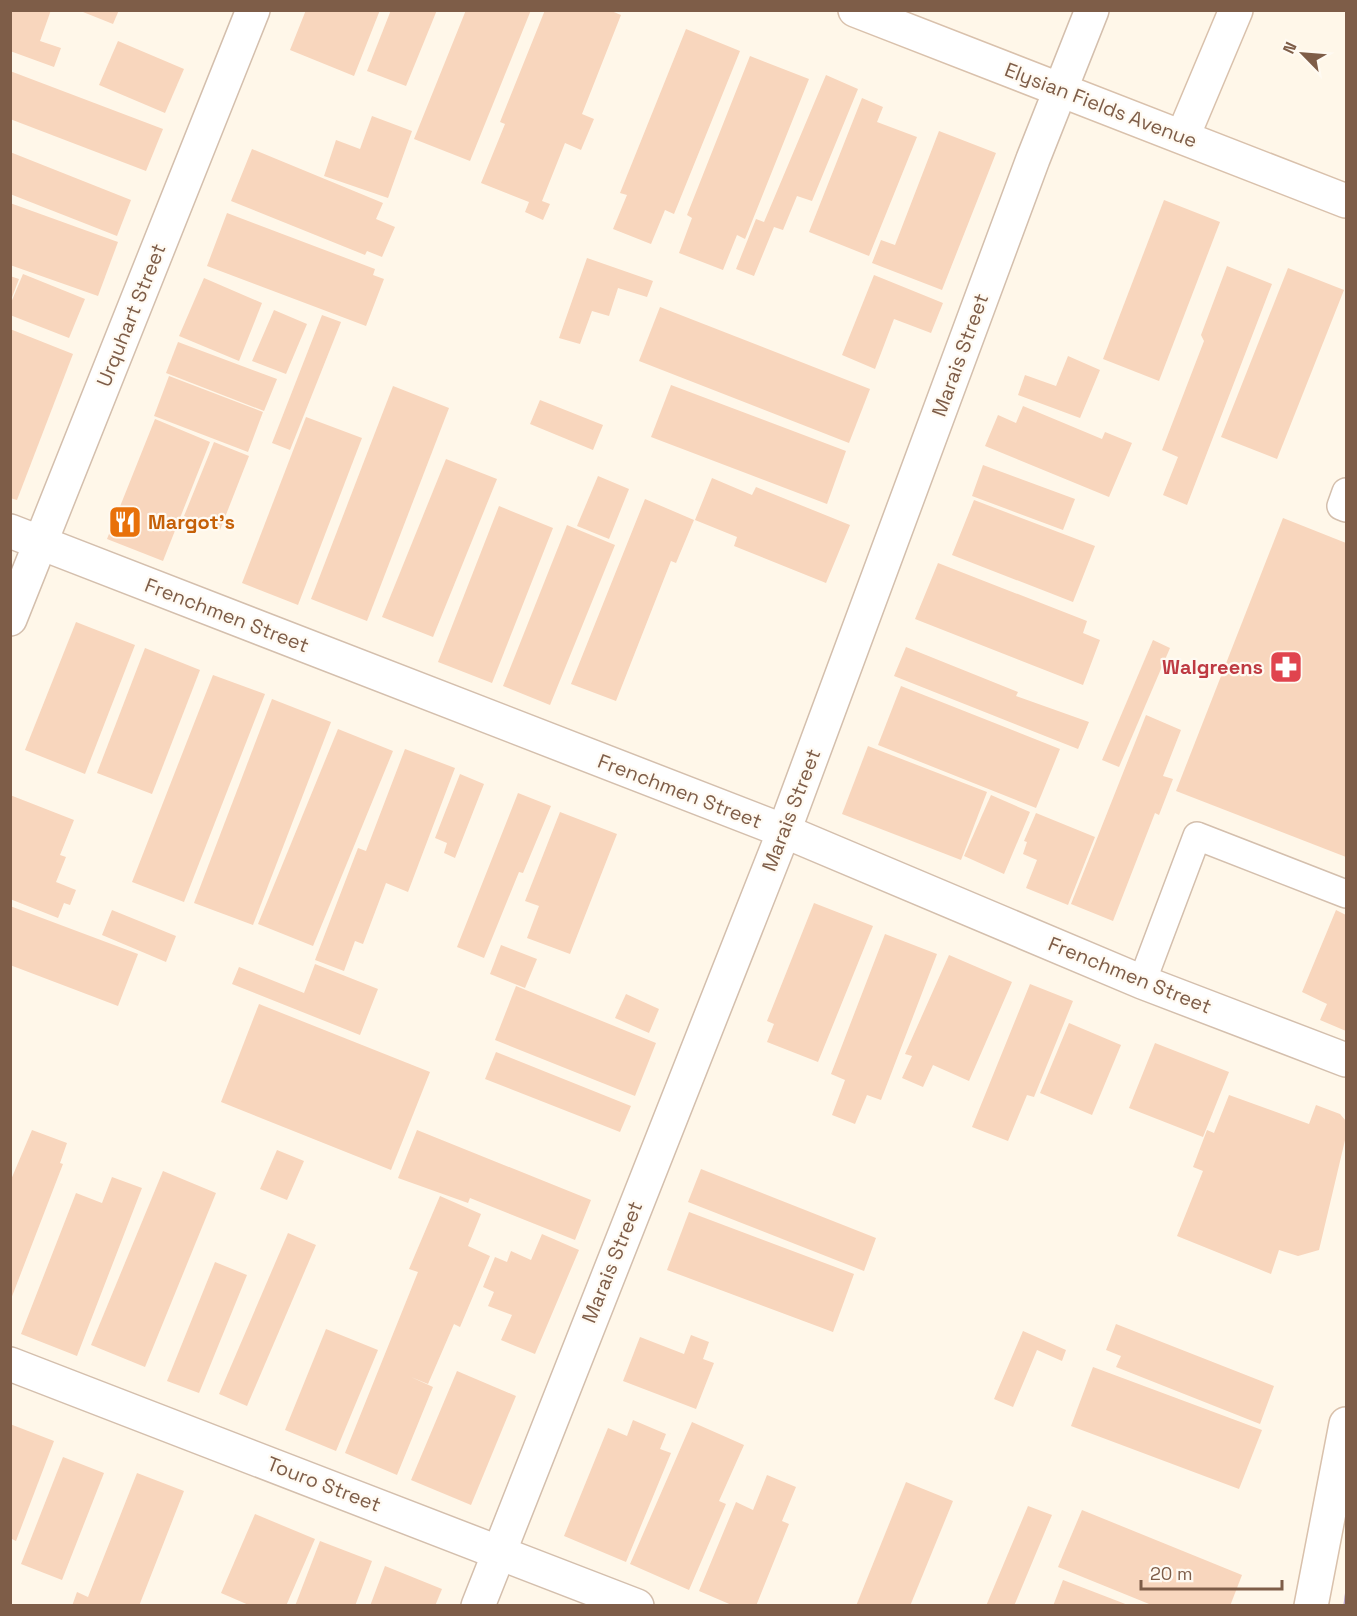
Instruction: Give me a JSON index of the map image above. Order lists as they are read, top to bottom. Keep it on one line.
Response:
{"streets":{"street":["Elysian Fields Avenue","Urquhart Street","Marais Street","Frenchmen Street","Touro Street"]},"crossings":[["Elysian Fields Avenue","Marais Street"],["Urquhart Street","Frenchmen Street"],["Marais Street","Frenchmen Street"],["Marais Street","Touro Street"]],"places":{"restaurant":["Margot's"],"pharmacy":["Walgreens"]},"scale_bar":"20 m","north":"top left"}
